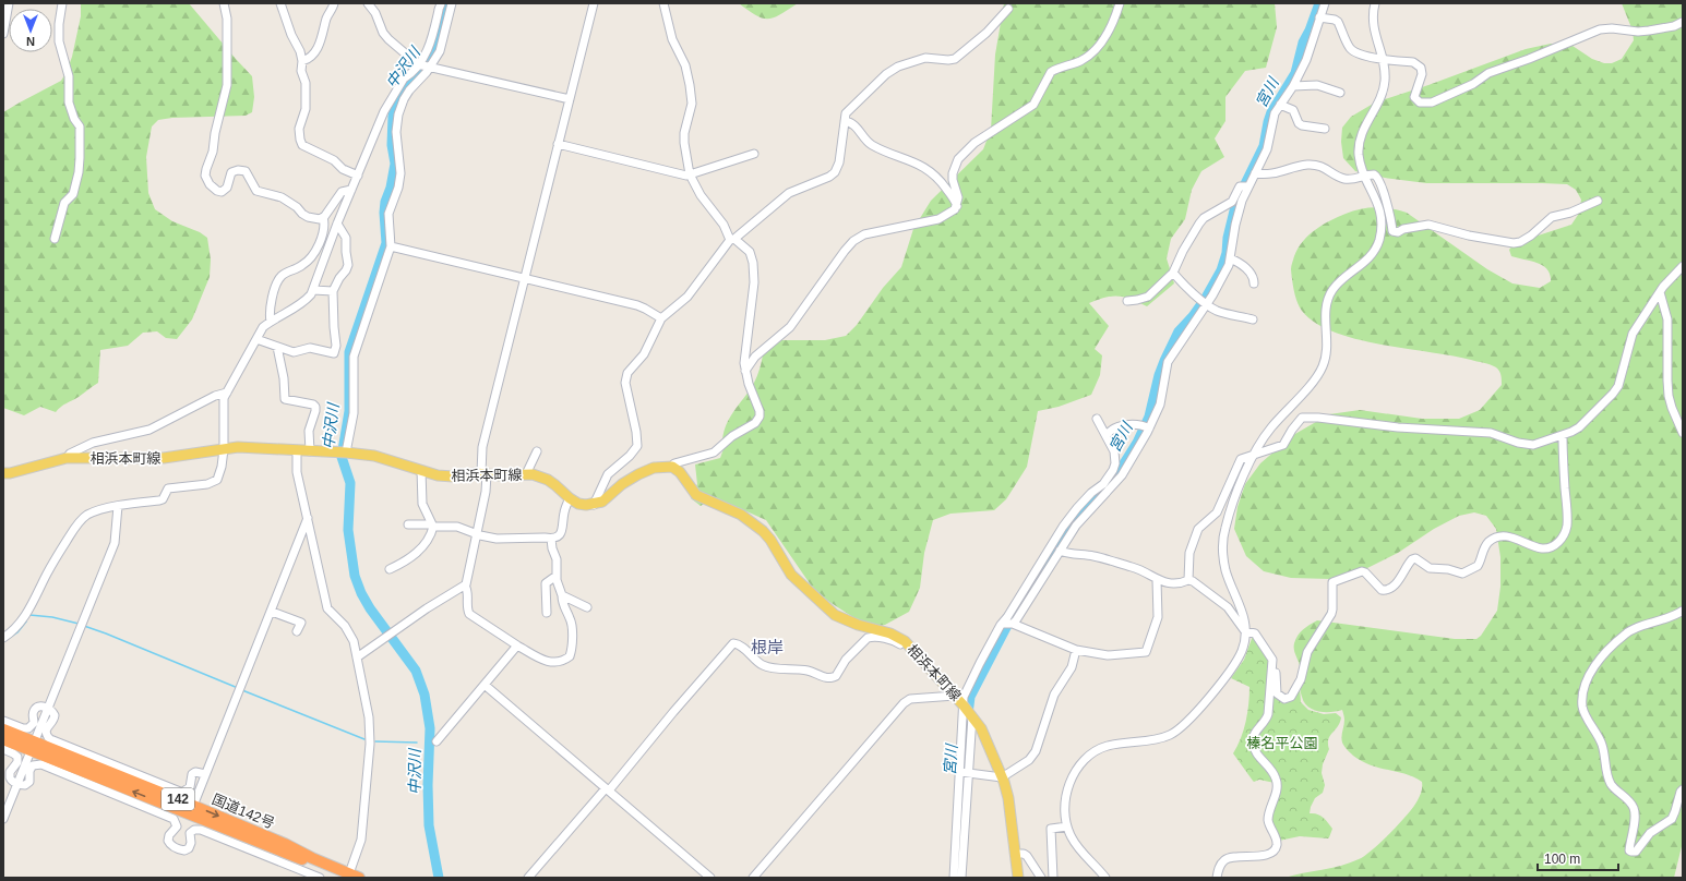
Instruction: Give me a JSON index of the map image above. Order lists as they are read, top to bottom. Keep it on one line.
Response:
{"streets":{"highway":["142","国道142号"],"main road":["相浜本町線"]},"districts":["根岸"],"water":["中沢川","宮川"],"parks":["榛名平公園"],"scale_bar":"100 m","north":"bottom"}
